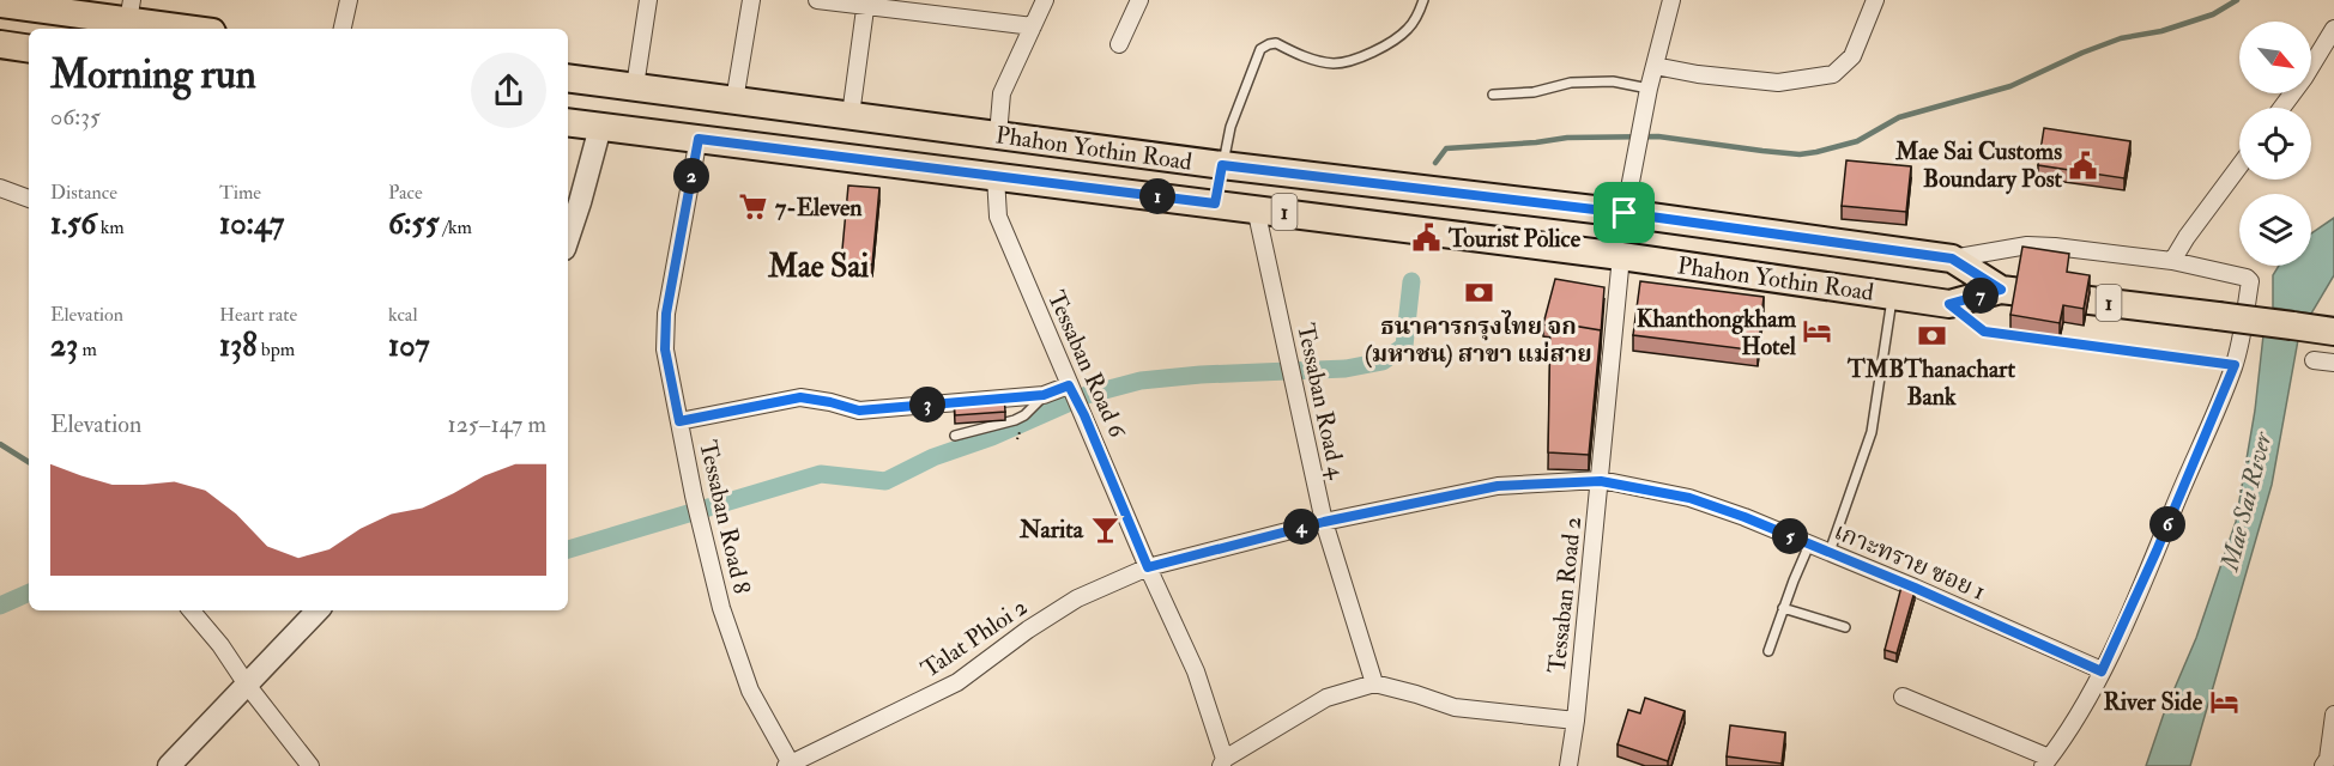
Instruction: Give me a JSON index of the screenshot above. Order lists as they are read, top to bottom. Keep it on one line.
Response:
{"streets":{"main road":["Phahon Yothin Road","1"],"street":["Tessaban Road 6","Tessaban Road 4","Tessaban Road 8","เกาะทราย ซอย 1","Tessaban Road 2","Talat Phloi 2"]},"crossings":[["Phahon Yothin Road","Tessaban Road 6"],["Phahon Yothin Road","Tessaban Road 4"],["Phahon Yothin Road","Tessaban Road 8"],["Phahon Yothin Road","Tessaban Road 2"],["Tessaban Road 6","เกาะทราย ซอย 1"],["Tessaban Road 6","Talat Phloi 2"],["Tessaban Road 4","เกาะทราย ซอย 1"],["Tessaban Road 8","Talat Phloi 2"],["เกาะทราย ซอย 1","Tessaban Road 2"],["เกาะทราย ซอย 1","Talat Phloi 2"]],"districts":["Mae Sai"],"water":["Mae Sai River"],"places":{"public building":["Mae Sai Customs Boundary Post","Tourist Police"],"supermarket":["7-Eleven"],"bank":["ธนาคารกรุงไทย จก (มหาชน) สาขา แม่สาย","TMBThanachart Bank"],"hotel":["Khanthongkham Hotel","River Side"],"bar":["Narita"]},"north":"bottom right","page":{"heading":["Morning run","06:35"],"stats":[["Distance","1.56 km"],["Time","10:47"],["Pace","6:55 /km"],["Elevation","23 m"],["Heart rate","138 bpm"],["kcal","107"]],"pins":["2","1","7","3","6","4","5"],"chart":["Elevation","125–147 m"]}}
